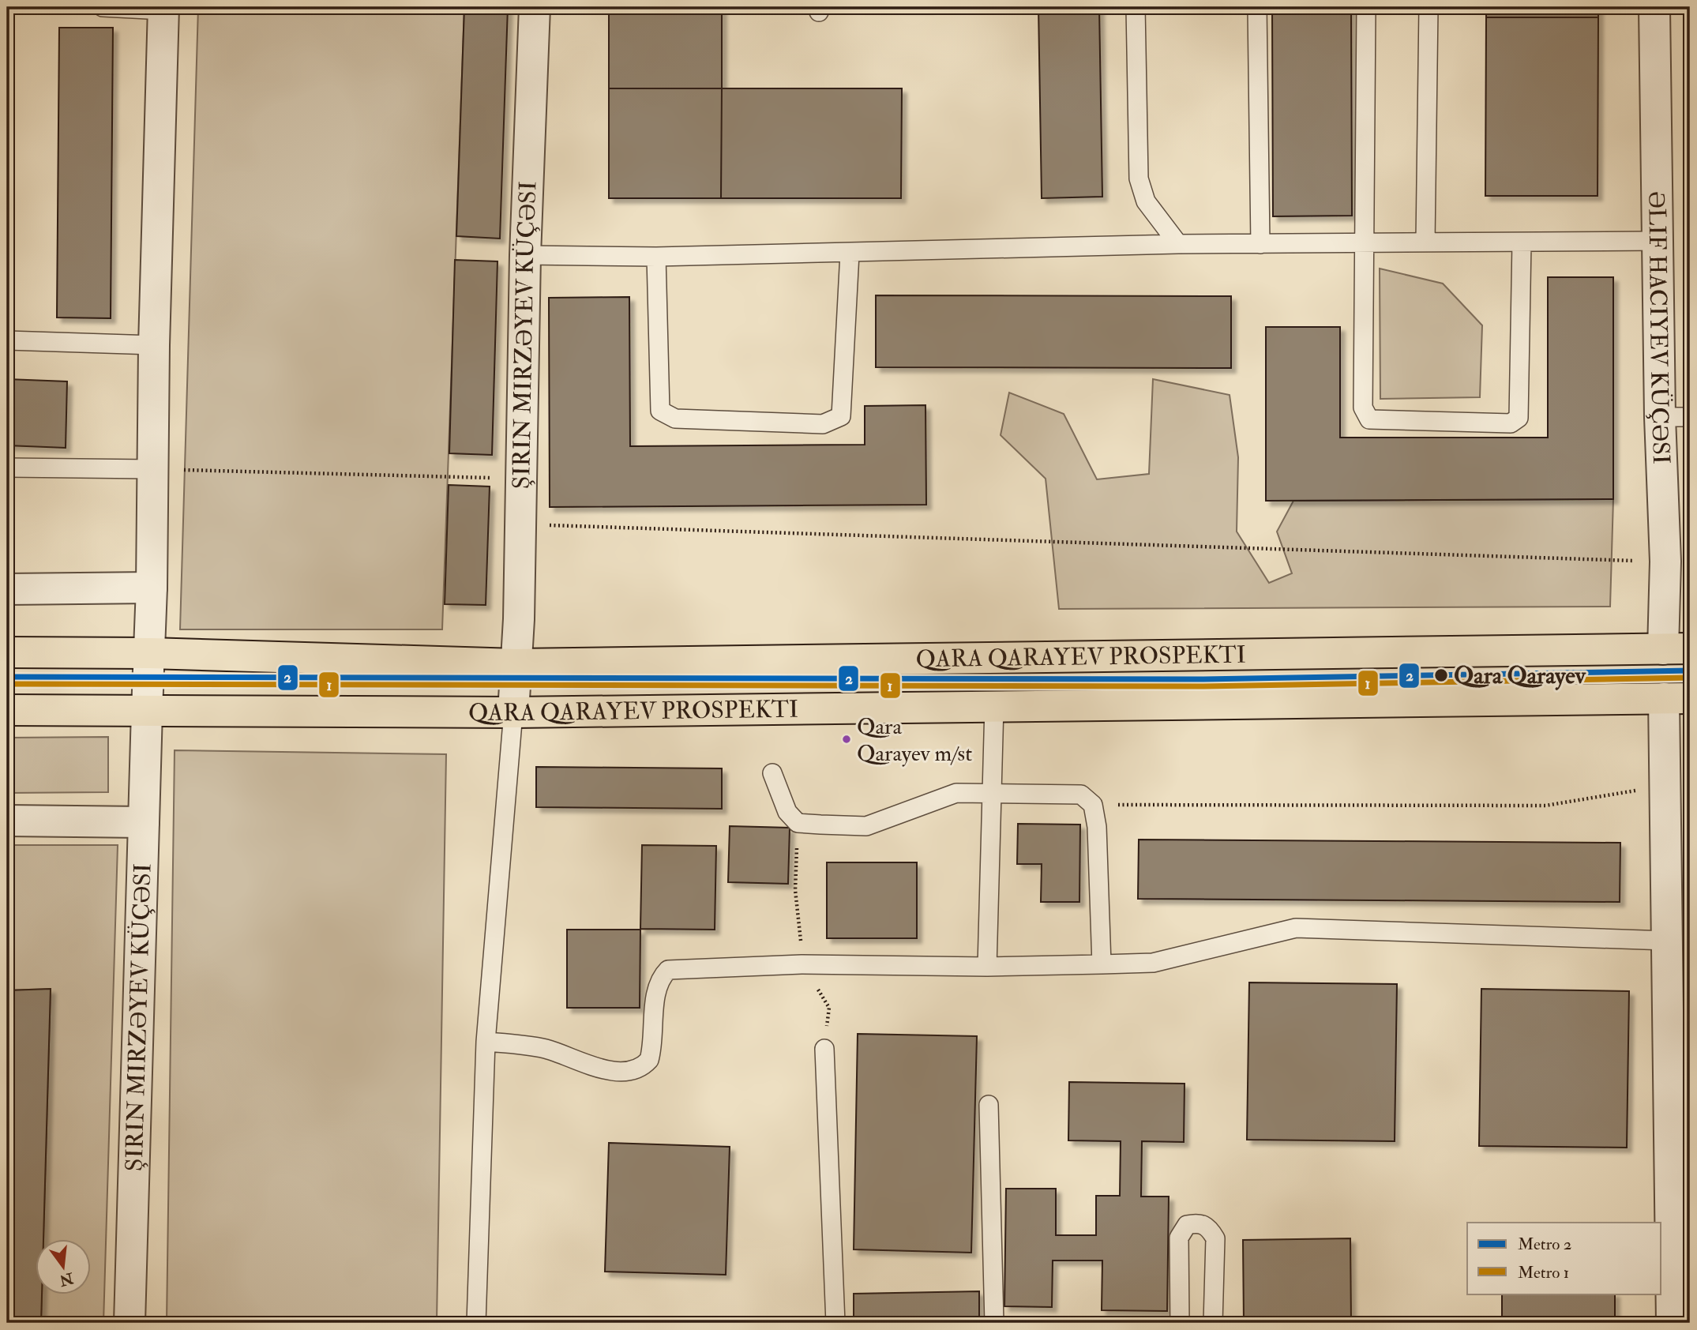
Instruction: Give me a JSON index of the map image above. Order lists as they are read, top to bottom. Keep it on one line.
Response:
{"streets":{"main road":["QARA QARAYEV PROSPEKTI"],"street":["ŞIRIN MIRZƏYEV KÜÇƏSI"]},"crossings":[["ŞIRIN MIRZƏYEV KÜÇƏSI","QARA QARAYEV PROSPEKTI"]],"places":["Qara Qarayev","Qara Qarayev m/st"],"lines":["metro line 2","metro line 1"],"legend":["Metro 2","Metro 1"],"north":"bottom"}
